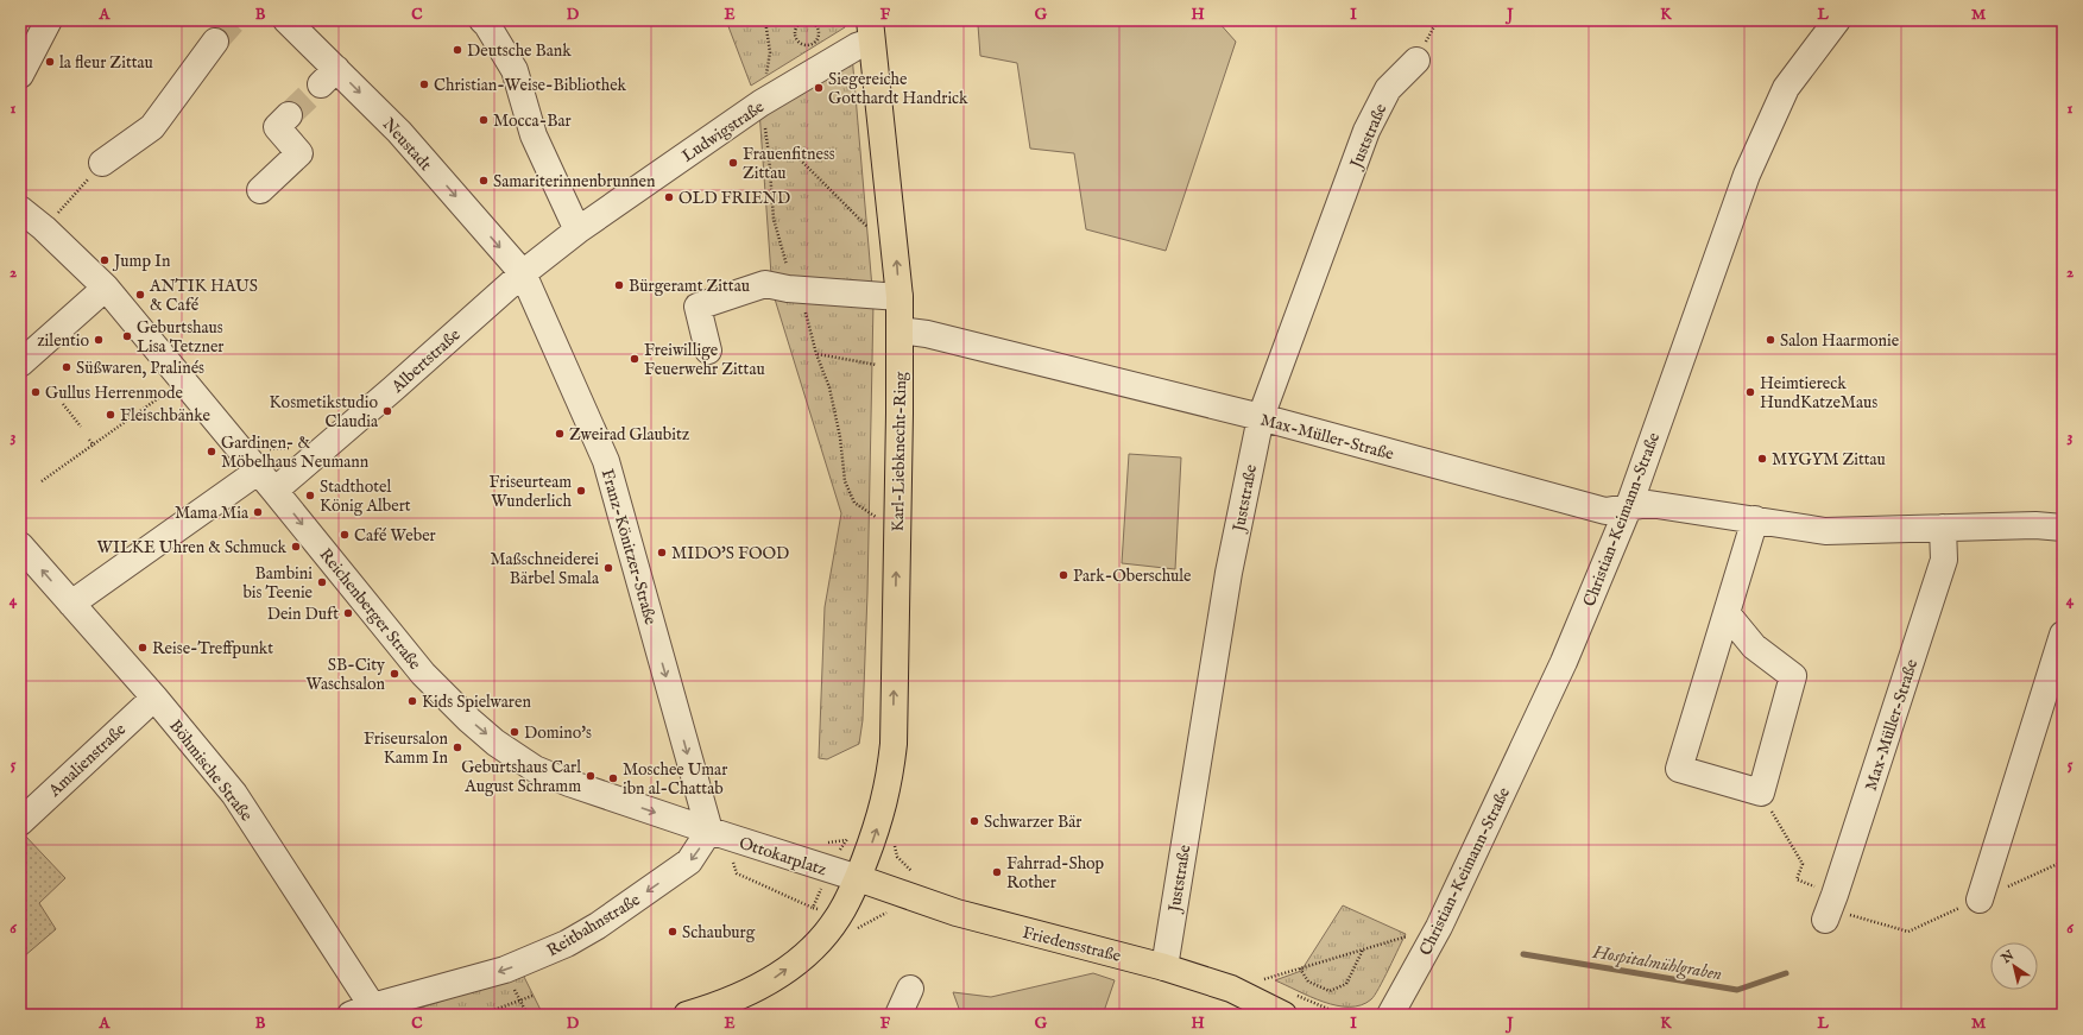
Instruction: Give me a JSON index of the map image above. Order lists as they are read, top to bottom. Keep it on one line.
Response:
{"streets":{"main road":["Karl-Liebknecht-Ring","Friedensstraße"],"street":["Ludwigstraße","Juststraße","Neustadt","Albertstraße","Max-Müller-Straße","Christian-Keimann-Straße","Franz-Könitzer-Straße","Reichenberger Straße","Amalienstraße","Böhmische Straße","Ottokarplatz","Reitbahnstraße"]},"crossings":[["Ludwigstraße","Albertstraße"],["Ludwigstraße","Karl-Liebknecht-Ring"],["Juststraße","Max-Müller-Straße"],["Juststraße","Friedensstraße"],["Neustadt","Albertstraße"],["Neustadt","Franz-Könitzer-Straße"],["Albertstraße","Franz-Könitzer-Straße"],["Albertstraße","Reichenberger Straße"],["Max-Müller-Straße","Karl-Liebknecht-Ring"],["Max-Müller-Straße","Christian-Keimann-Straße"],["Karl-Liebknecht-Ring","Ottokarplatz"],["Karl-Liebknecht-Ring","Friedensstraße"],["Franz-Könitzer-Straße","Reichenberger Straße"],["Franz-Könitzer-Straße","Ottokarplatz"],["Franz-Könitzer-Straße","Reitbahnstraße"],["Reichenberger Straße","Ottokarplatz"],["Reichenberger Straße","Reitbahnstraße"],["Amalienstraße","Böhmische Straße"],["Böhmische Straße","Reitbahnstraße"],["Ottokarplatz","Reitbahnstraße"],["Ottokarplatz","Friedensstraße"]],"one_way":["Karl-Liebknecht-Ring","Franz-Könitzer-Straße","Reichenberger Straße","Reitbahnstraße"],"water":["Hospitalmühlgraben"],"places":["Deutsche Bank","la fleur Zittau","Christian-Weise-Bibliothek","Siegereiche Gotthardt Handrick","Mocca-Bar","Frauenfitness Zittau","Samariterinnenbrunnen","OLD FRIEND","Jump In","Bürgeramt Zittau","ANTIK HAUS & Café","Geburtshaus Lisa Tetzner","zilentio","Salon Haarmonie","Freiwillige Feuerwehr Zittau","Süßwaren, Pralinés","Gullus Herrenmode","Heimtiereck HundKatzeMaus","Kosmetikstudio Claudia","Fleischbänke","Zweirad Glaubitz","Gardinen- & Möbelhaus Neumann","MYGYM Zittau","Friseurteam Wunderlich","Stadthotel König Albert","Mama Mia","Café Weber","WILKE Uhren & Schmuck","MIDO'S FOOD","Maßschneiderei Bärbel Smala","Park-Oberschule","Bambini bis Teenie","Dein Duft","Reise-Treffpunkt","SB-City Waschsalon","Kids Spielwaren","Domino's","Friseursalon Kamm In","Geburtshaus Carl August Schramm","Moschee Umar ibn al-Chattab","Schwarzer Bär","Fahrrad-Shop Rother","Schauburg"],"north":"top left","grid":{"columns":["A","B","C","D","E","F","G","H","I","J","K","L","M"],"rows":["1","2","3","4","5","6"]}}
